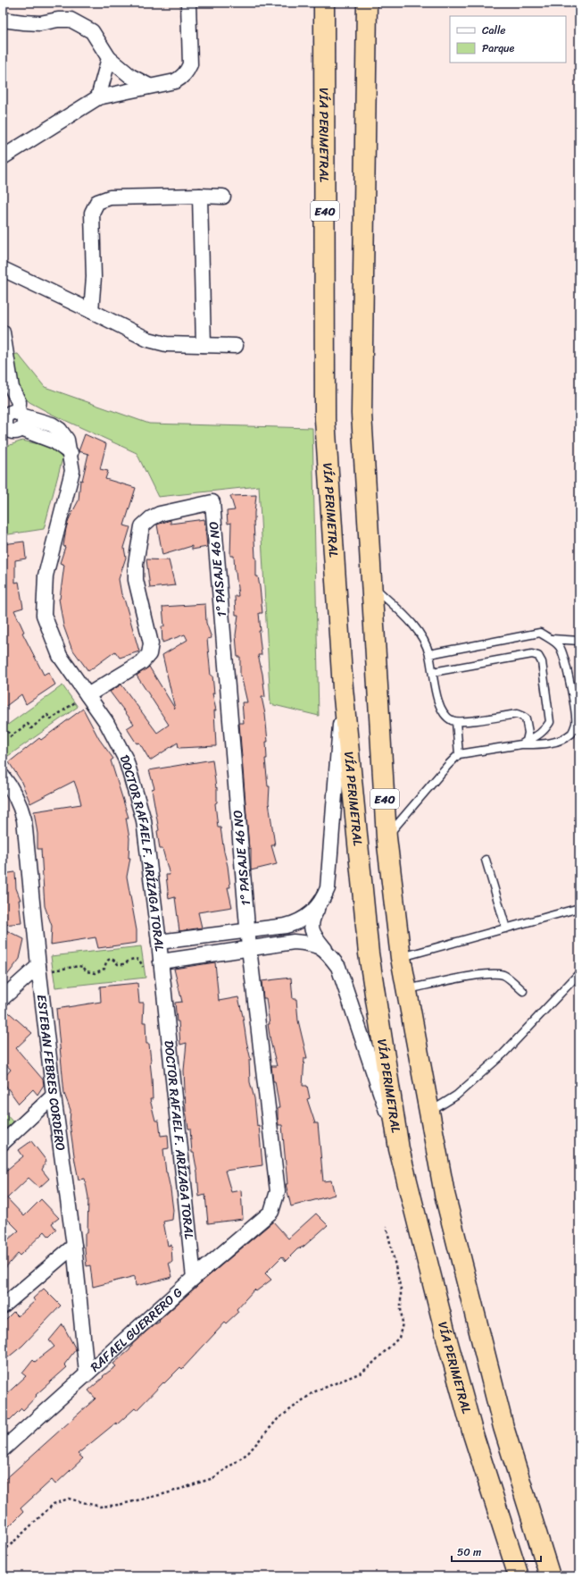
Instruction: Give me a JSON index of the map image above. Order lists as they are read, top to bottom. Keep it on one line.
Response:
{"streets":{"highway":["VÍA PERIMETRAL","E40"],"street":["1° PASAJE 46 NO","DOCTOR RAFAEL F. ARÍZAGA TORAL","ESTEBAN FEBRES CORDERO","RAFAEL GUERRERO G"]},"crossings":[["1° PASAJE 46 NO","DOCTOR RAFAEL F. ARÍZAGA TORAL"],["1° PASAJE 46 NO","RAFAEL GUERRERO G"],["DOCTOR RAFAEL F. ARÍZAGA TORAL","RAFAEL GUERRERO G"],["ESTEBAN FEBRES CORDERO","RAFAEL GUERRERO G"]],"legend":["Calle","Parque"],"scale_bar":"50 m"}
